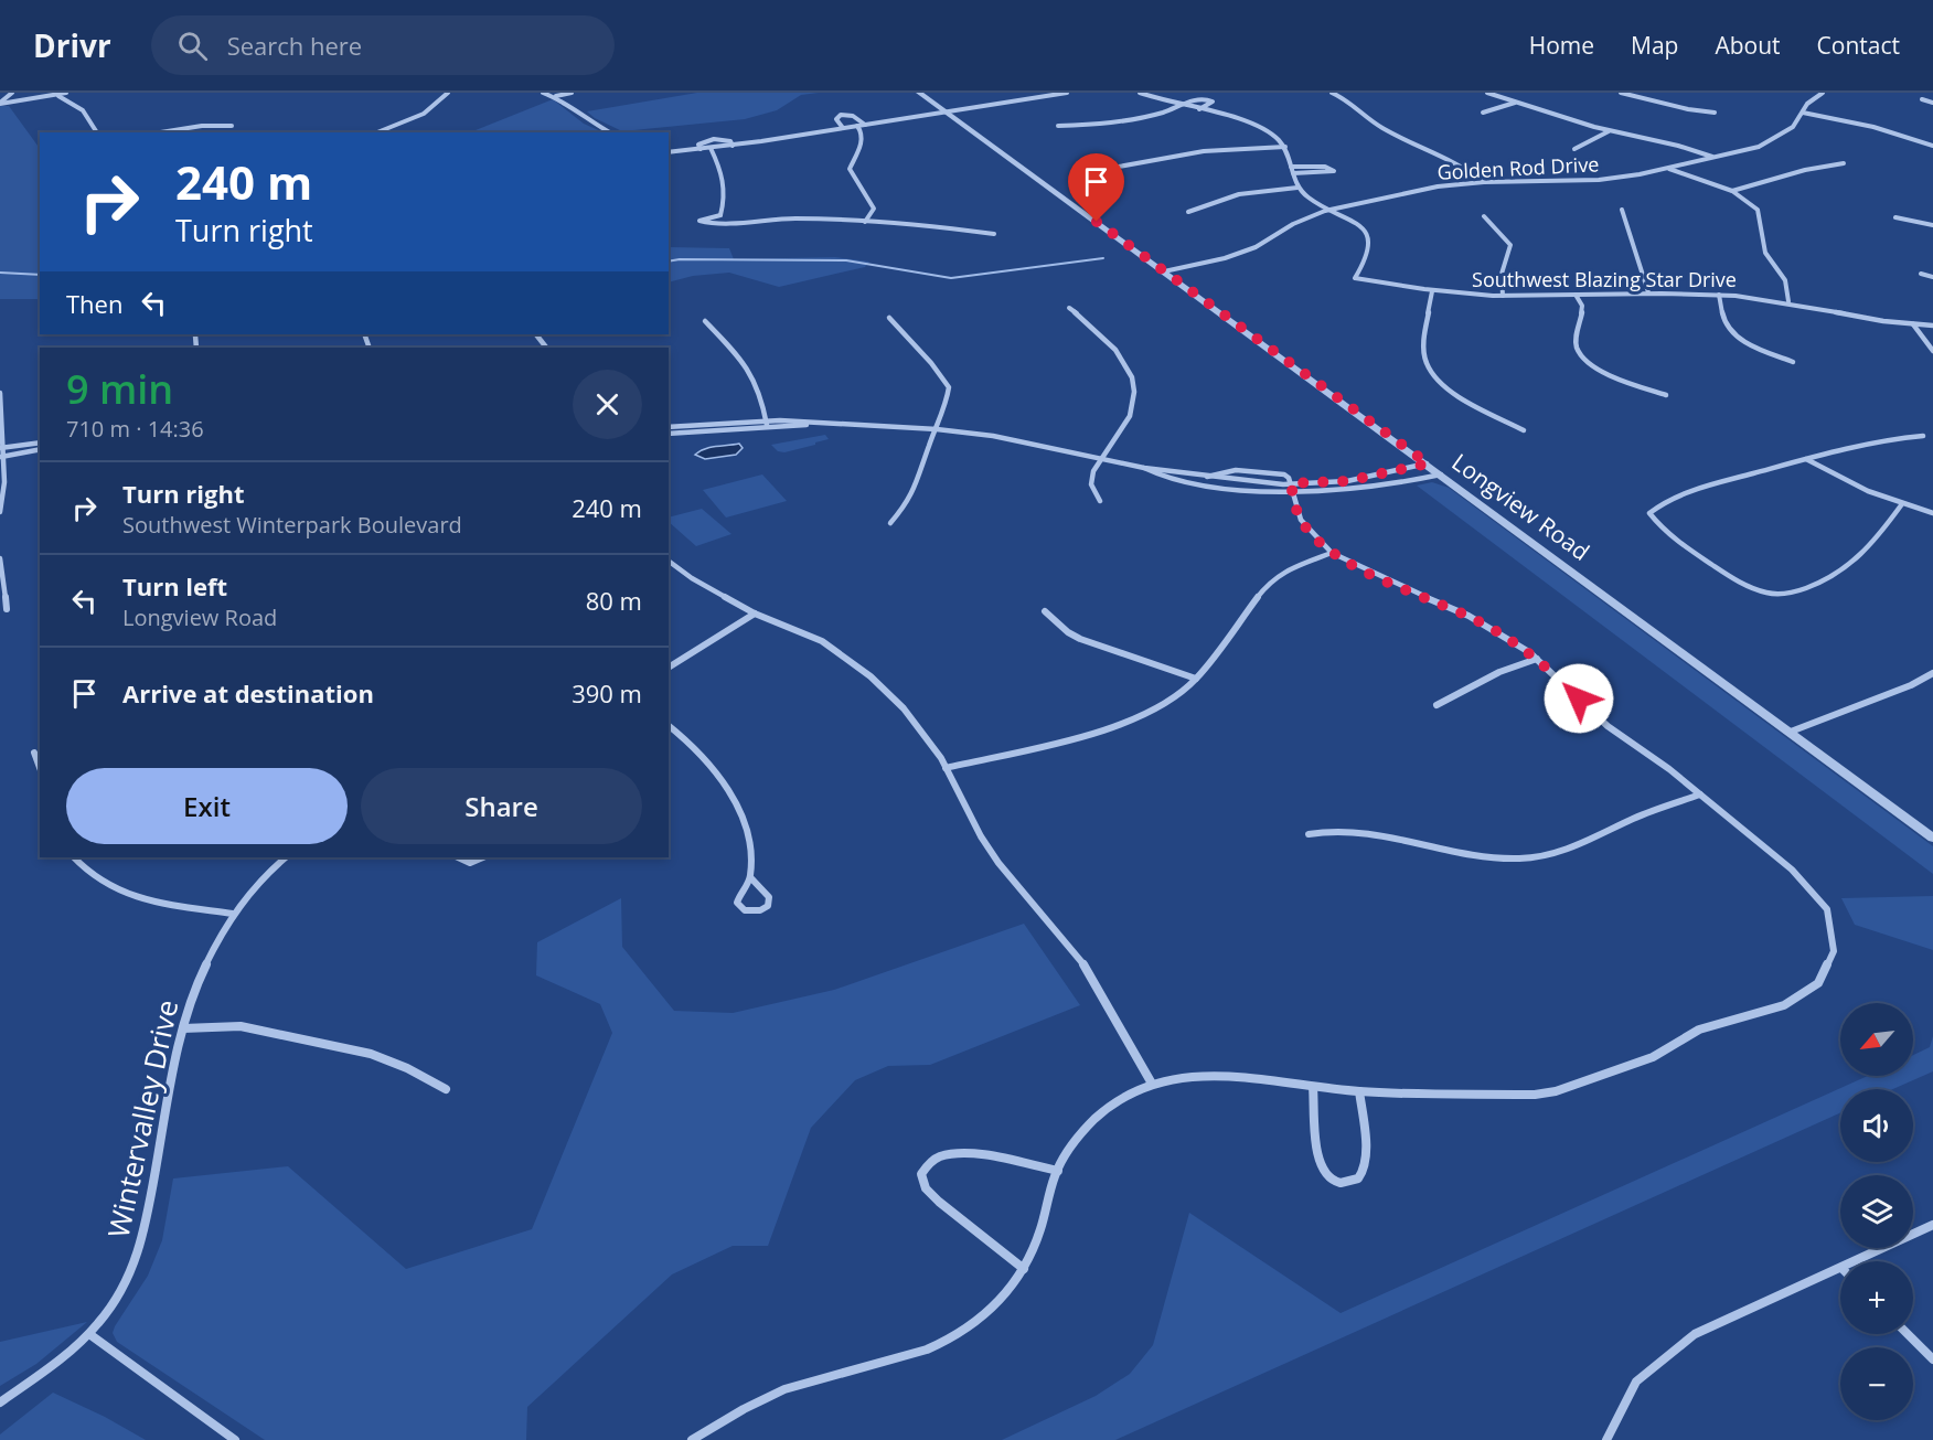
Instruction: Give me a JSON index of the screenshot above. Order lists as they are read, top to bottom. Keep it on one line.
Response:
{"streets":{"street":["Golden Rod Drive","Southwest Blazing Star Drive","Longview Road","Wintervalley Drive"]},"crossings":[["Golden Rod Drive","Southwest Blazing Star Drive"],["Golden Rod Drive","Longview Road"]],"north":"bottom left","page":{"header":"Drivr","search":"Search here","nav":["Home","Map","About","Contact"],"turn":["240 m","Turn right"],"then":"Then","heading":["9 min","710 m · 14:36"],"list":[{"name":"Turn right","note":"Southwest Winterpark Boulevard","value":"240 m"},{"name":"Turn left","note":"Longview Road","value":"80 m"},{"name":"Arrive at destination","value":"390 m"}],"buttons":["Exit","Share"],"map_buttons":["+","−"]}}
